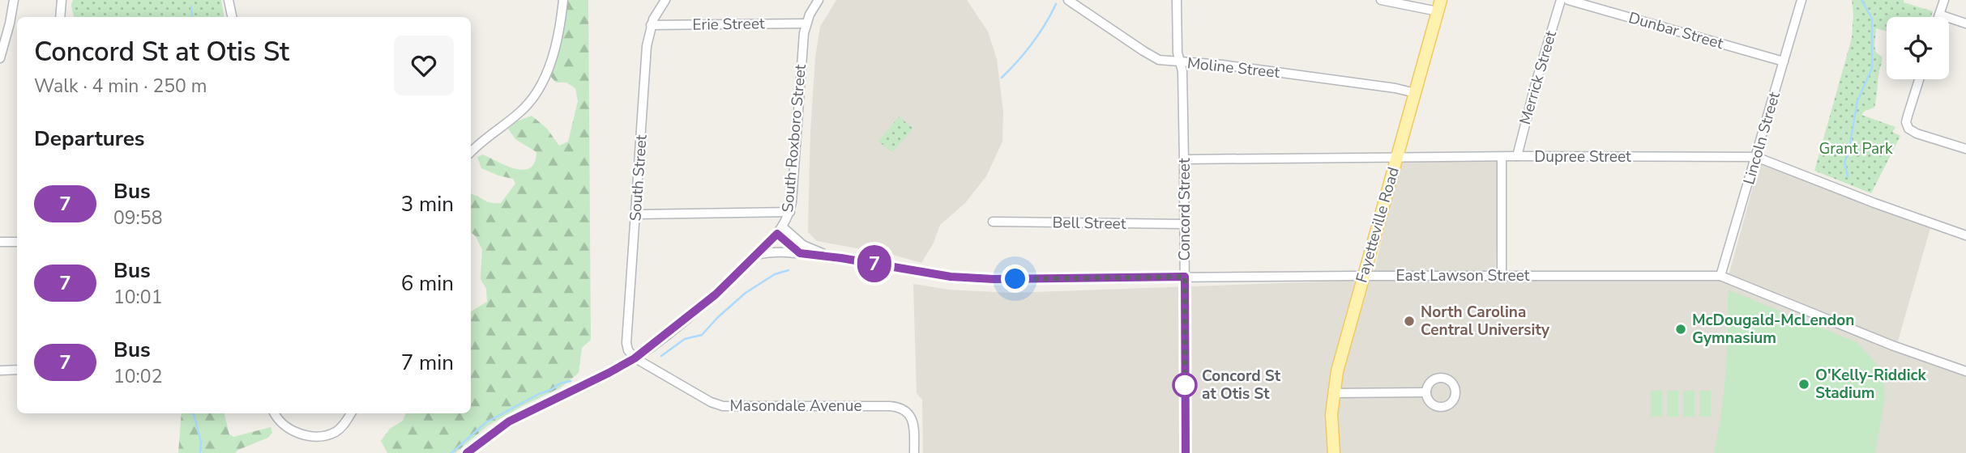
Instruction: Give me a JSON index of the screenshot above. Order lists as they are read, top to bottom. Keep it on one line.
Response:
{"streets":{"main road":["Fayetteville Road"],"street":["Erie Street","Dunbar Street","Moline Street","Merrick Street","South Roxboro Street","Lincoln Street","Dupree Street","South Street","Concord Street","Bell Street","East Lawson Street","Masondale Avenue"]},"crossings":[["Erie Street","South Roxboro Street"],["Erie Street","South Street"],["Dunbar Street","Lincoln Street"],["Moline Street","Concord Street"],["Moline Street","Fayetteville Road"],["Merrick Street","Dupree Street"],["South Roxboro Street","South Street"],["South Roxboro Street","East Lawson Street"],["South Roxboro Street","Masondale Avenue"],["Lincoln Street","Dupree Street"],["Lincoln Street","East Lawson Street"],["Dupree Street","Concord Street"],["Dupree Street","Fayetteville Road"],["South Street","Masondale Avenue"],["Concord Street","Bell Street"],["Concord Street","East Lawson Street"],["Fayetteville Road","East Lawson Street"]],"parks":["Grant Park"],"places":["North Carolina Central University","McDougald-McLendon Gymnasium","O'Kelly-Riddick Stadium","Concord St at Otis St"],"lines":["bus line 7"],"page":{"on_map":"7","heading":[["Concord St at Otis St","Walk · 4 min · 250 m"],"Departures"],"list":[{"mark":"7","name":"Bus","note":"09:58","value":"3 min"},{"mark":"7","name":"Bus","note":"10:01","value":"6 min"},{"mark":"7","name":"Bus","note":"10:02","value":"7 min"}]}}
